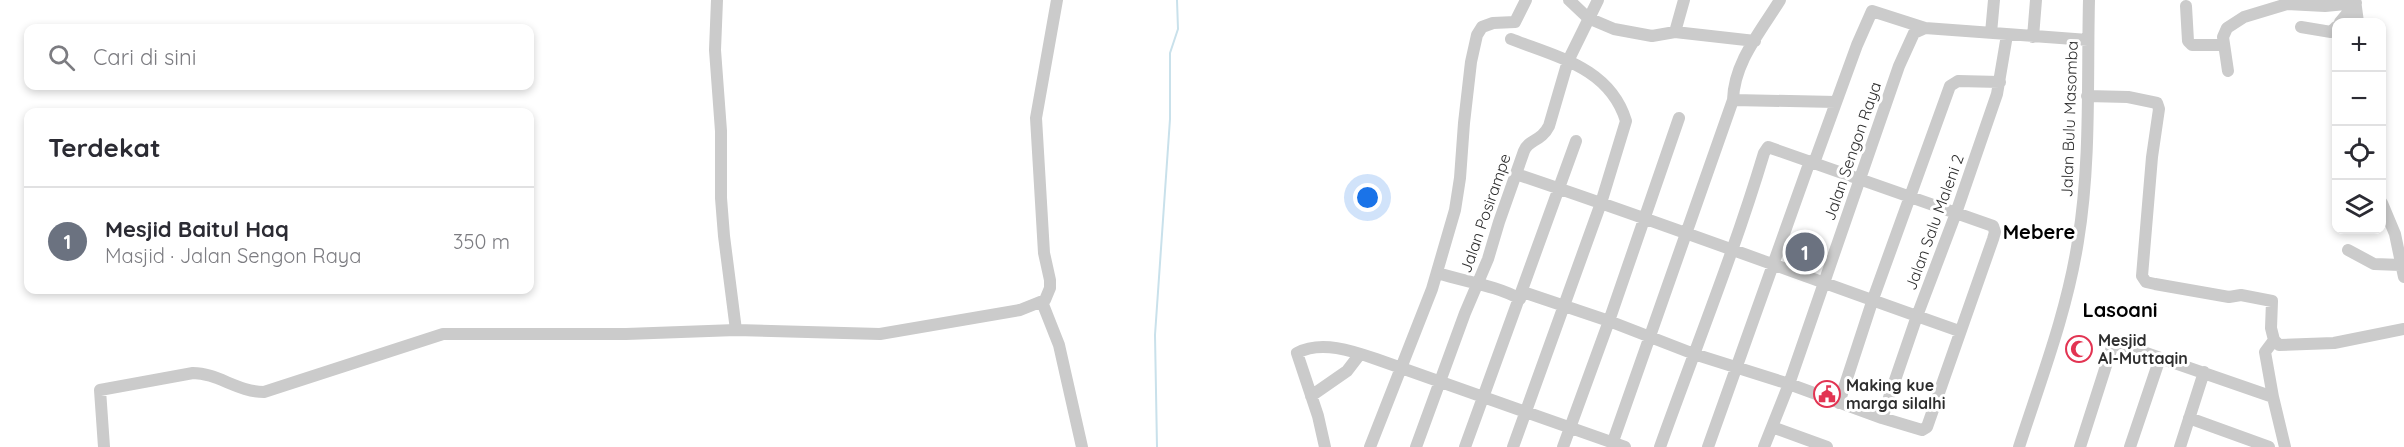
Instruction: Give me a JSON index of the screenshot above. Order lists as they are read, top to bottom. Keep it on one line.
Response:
{"streets":{"street":["Jalan Bulu Masomba","Jalan Sengon Raya","Jalan Posirampe","Jalan Salu Maleni 2"]},"districts":["Mebere","Lasoani"],"places":{"mosque":["Mesjid Al-Muttaqin"],"public building":["Making kue marga silalhi"]},"page":{"map_buttons":["+","−"],"search":"Cari di sini","heading":"Terdekat","list":[{"mark":"1","name":"Mesjid Baitul Haq","note":"Masjid · Jalan Sengon Raya","value":"350 m"}],"pins":"1"}}
